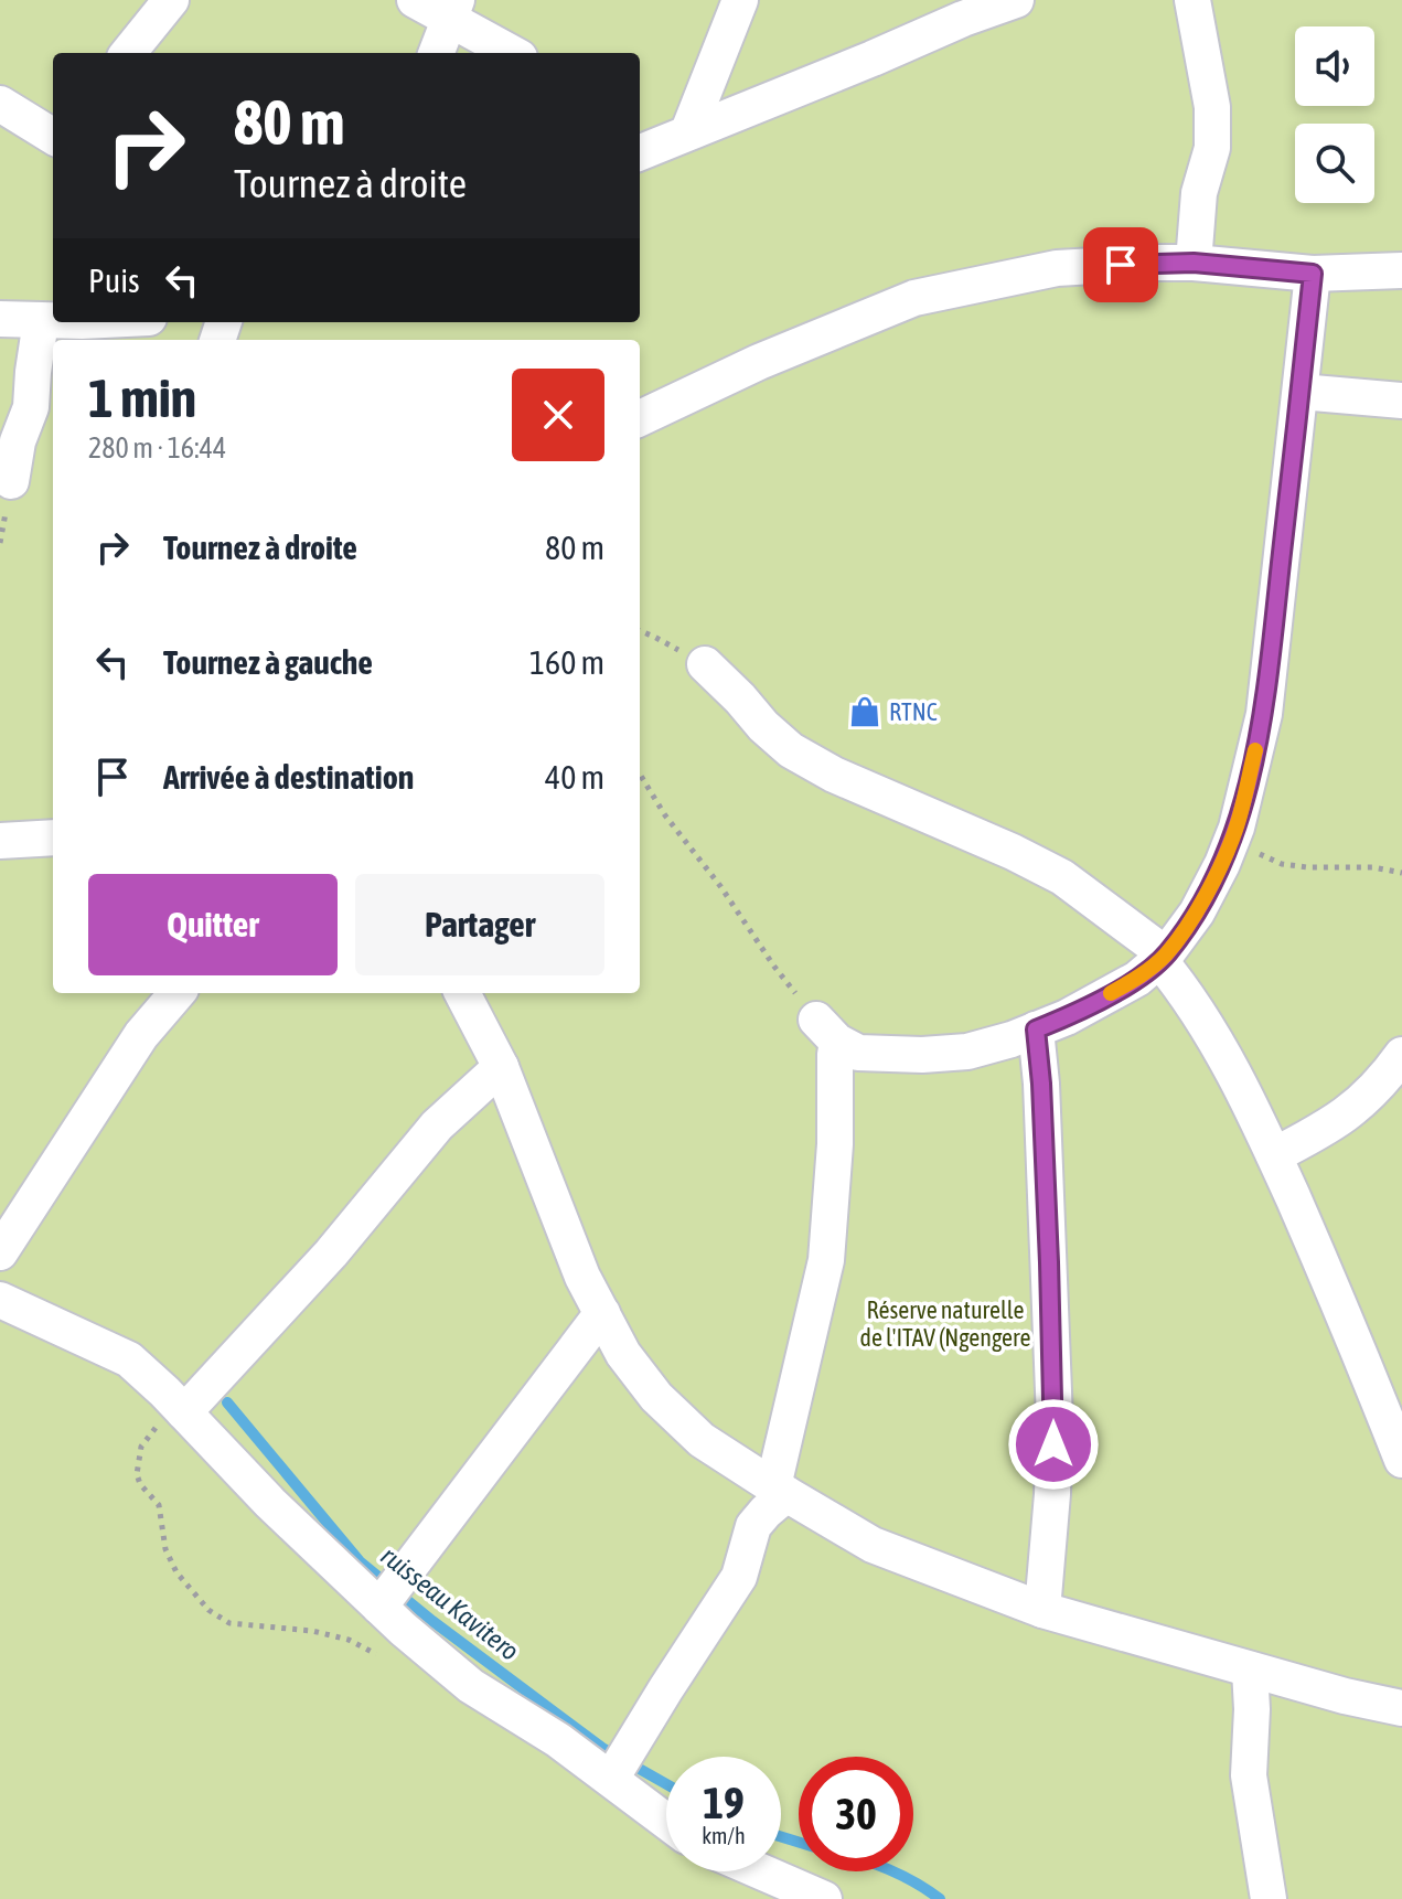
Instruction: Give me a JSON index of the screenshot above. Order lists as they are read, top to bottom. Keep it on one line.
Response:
{"water":["ruisseau Kavitero"],"parks":["Réserve naturelle de l'ITAV (Ngengere"],"places":{"shop":["RTNC"]},"page":{"turn":["80 m","Tournez à droite"],"then":"Puis","heading":["1 min","280 m · 16:44"],"list":[{"name":"Tournez à droite","value":"80 m"},{"name":"Tournez à gauche","value":"160 m"},{"name":"Arrivée à destination","value":"40 m"}],"buttons":["Quitter","Partager"],"speed":"19 km/h","limit":"30"}}
